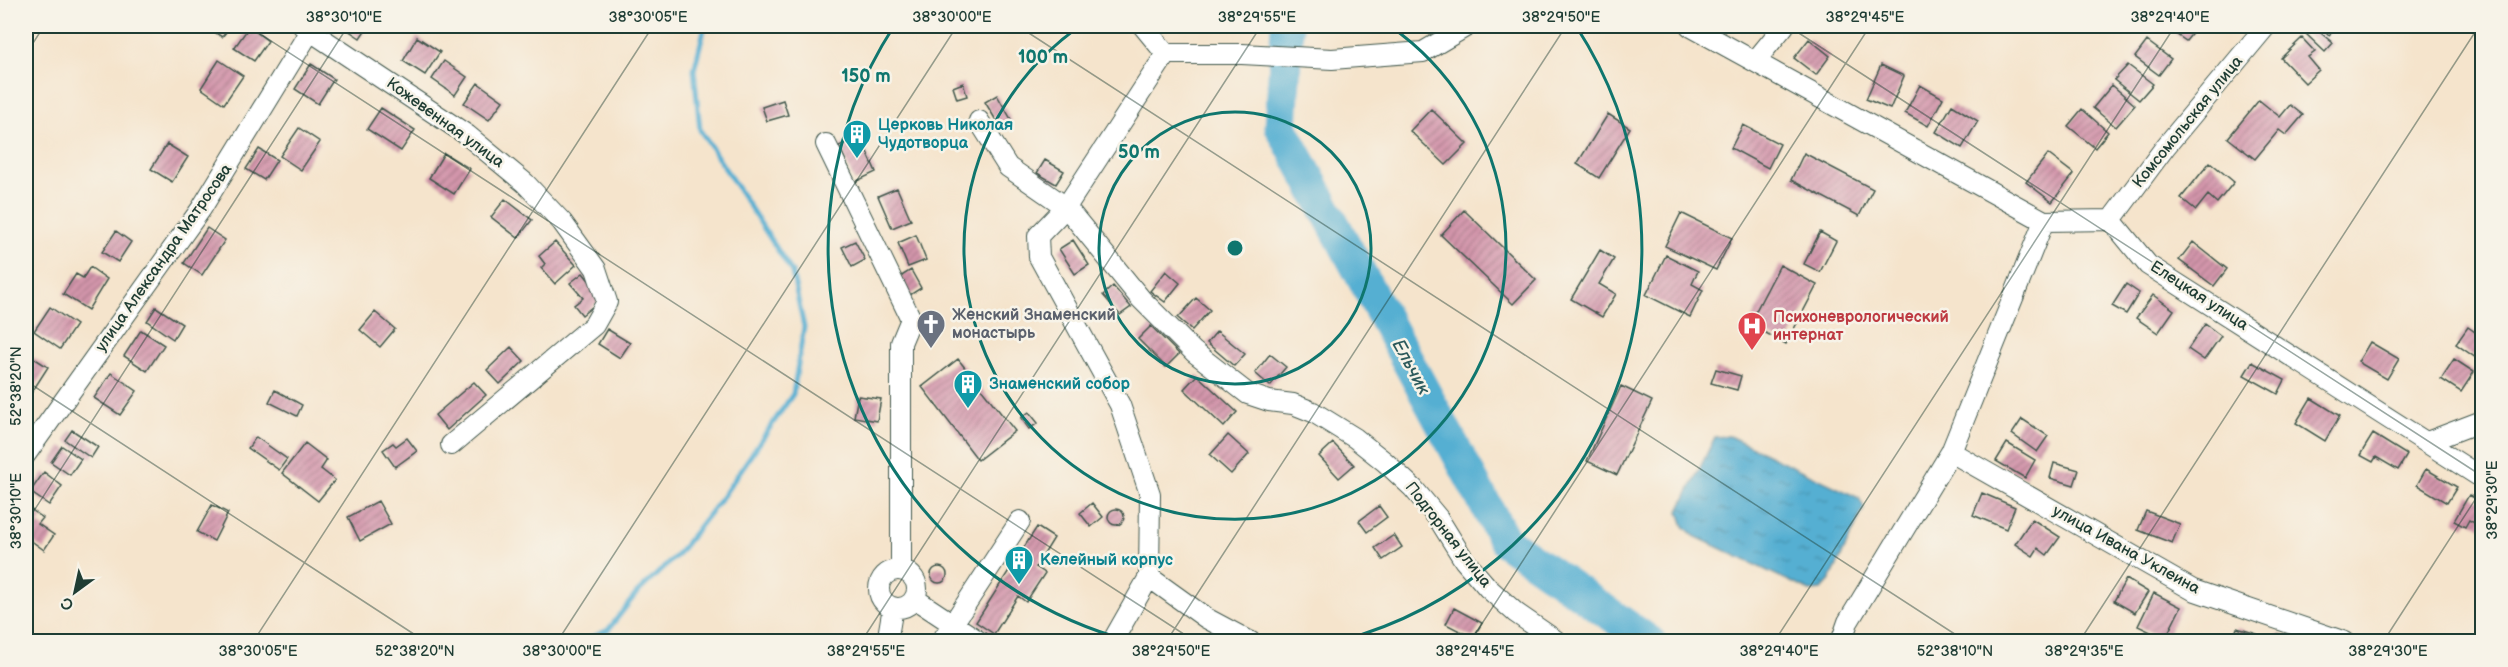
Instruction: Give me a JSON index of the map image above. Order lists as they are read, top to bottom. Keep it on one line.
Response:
{"streets":{"street":["Комсомольская улица","Кожевенная улица","улица Александра Матросова","Елецкая улица","Подгорная улица","улица Ивана Уклеина"]},"crossings":[["Комсомольская улица","Елецкая улица"],["Кожевенная улица","улица Александра Матросова"]],"water":["Ельчик"],"places":{"building":["Церковь Николая Чудотворца","Знаменский собор","Келейный корпус"],"church":["Женский Знаменский монастырь"],"hospital":["Психоневрологический интернат"]},"north":"bottom left","coordinates":["38°30'10\"E","38°30'05\"E","38°30'00\"E","38°29'55\"E","38°29'50\"E","38°29'45\"E","38°29'40\"E","52°38'20\"N","38°29'30\"E","52°38'10\"N","38°29'35\"E"],"rings":["100 m","150 m","50 m"]}
